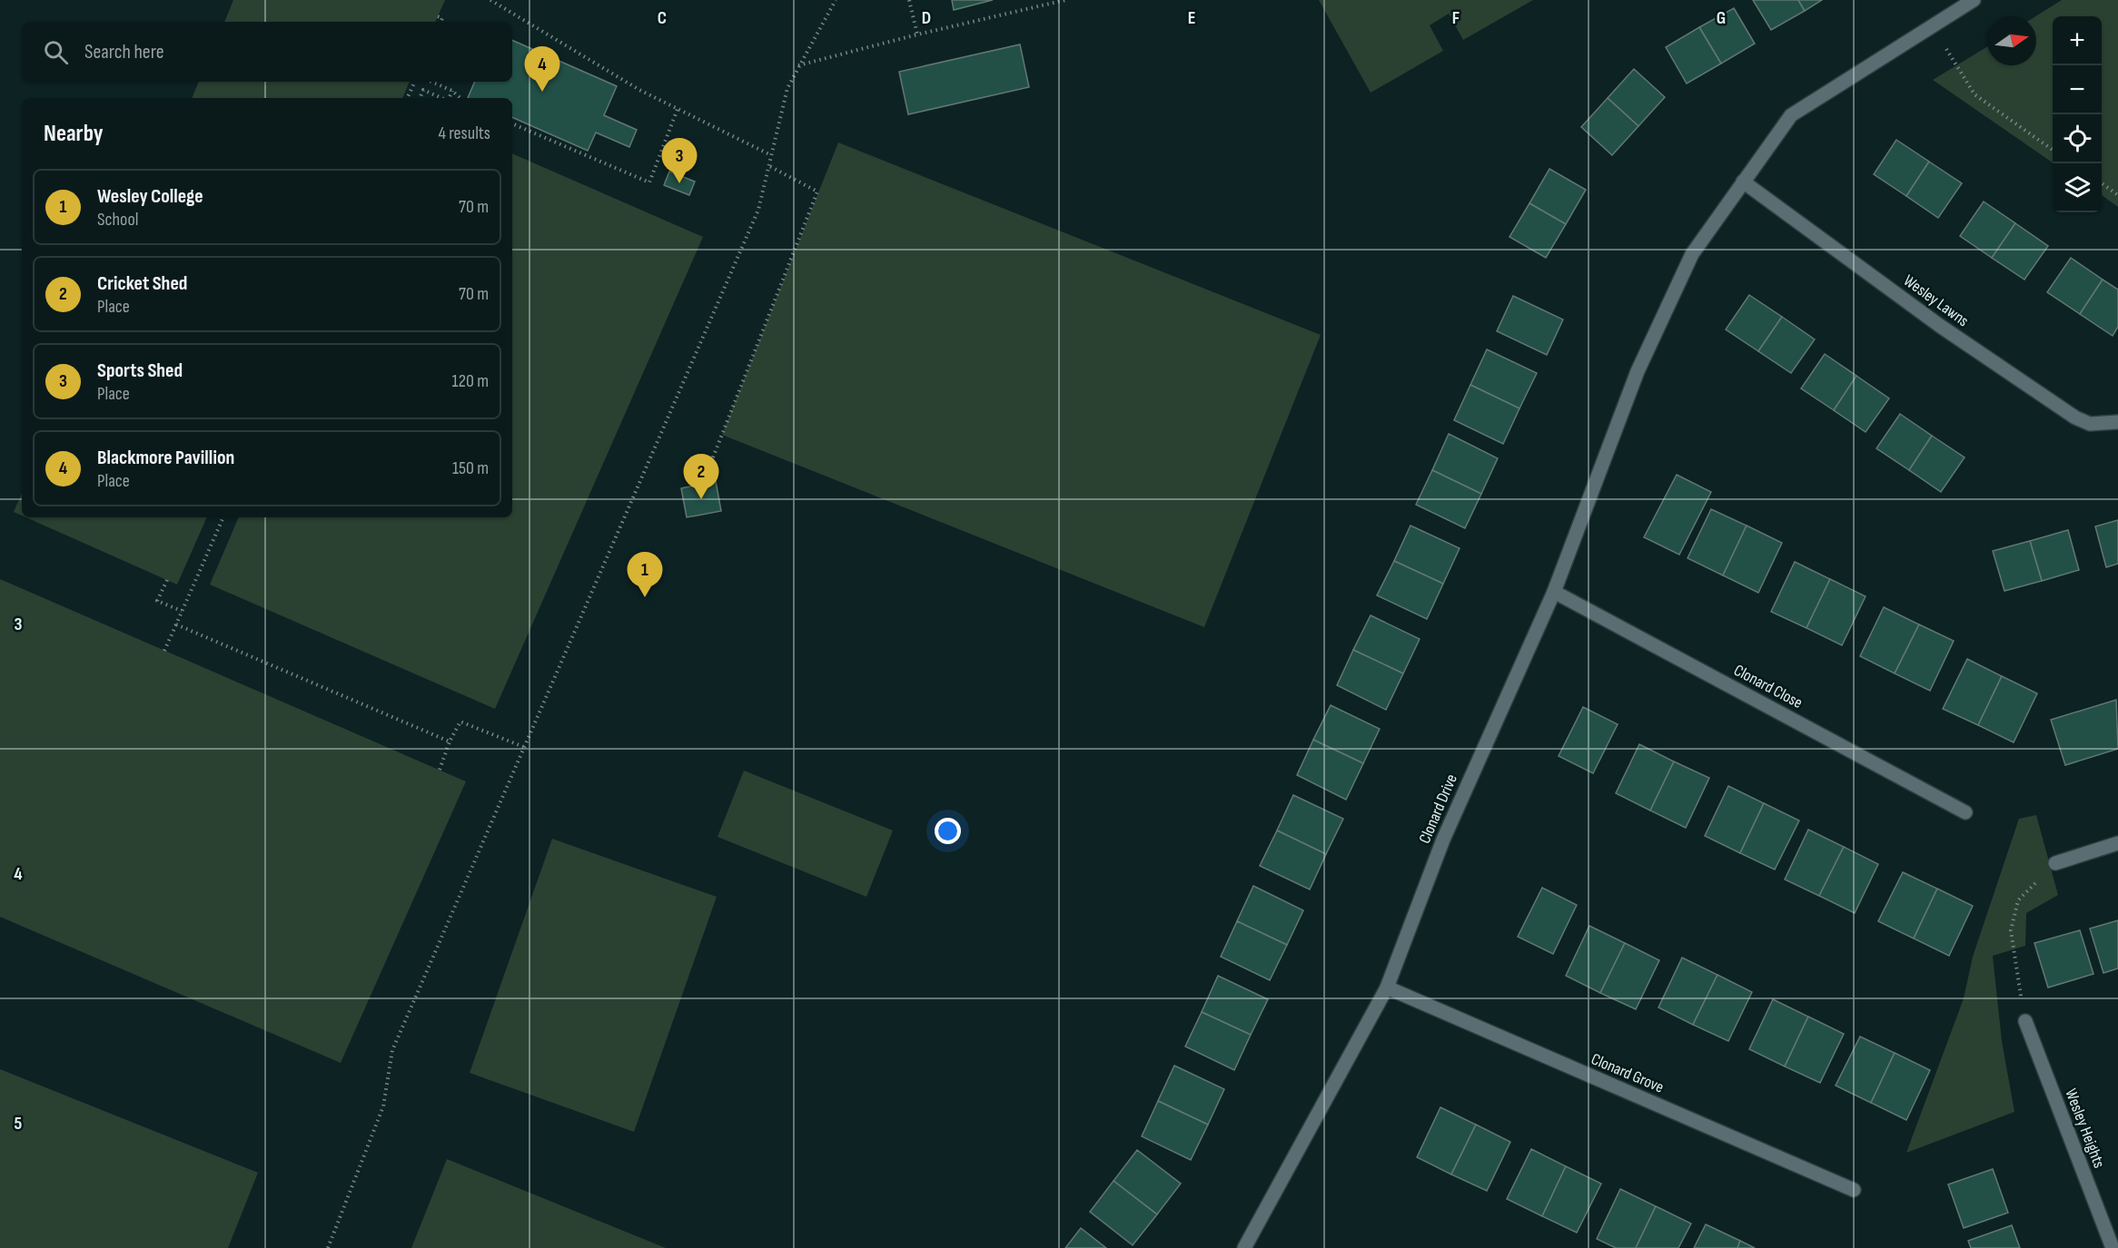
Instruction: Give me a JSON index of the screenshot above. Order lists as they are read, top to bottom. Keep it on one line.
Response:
{"streets":{"street":["Wesley Lawns","Clonard Close","Clonard Drive","Clonard Grove","Wesley Heights"]},"crossings":[["Wesley Lawns","Clonard Drive"],["Clonard Close","Clonard Drive"],["Clonard Drive","Clonard Grove"]],"north":"right","page":{"map_buttons":["+","−"],"search":"Search here","pins":["4","3","2","1"],"heading":["Nearby","4 results"],"list":[{"mark":"1","name":"Wesley College","note":"School","value":"70 m"},{"mark":"2","name":"Cricket Shed","note":"Place","value":"70 m"},{"mark":"3","name":"Sports Shed","note":"Place","value":"120 m"},{"mark":"4","name":"Blackmore Pavillion","note":"Place","value":"150 m"}]},"grid":{"columns":["C","D","E","F","G"],"rows":["3","4","5"]}}
